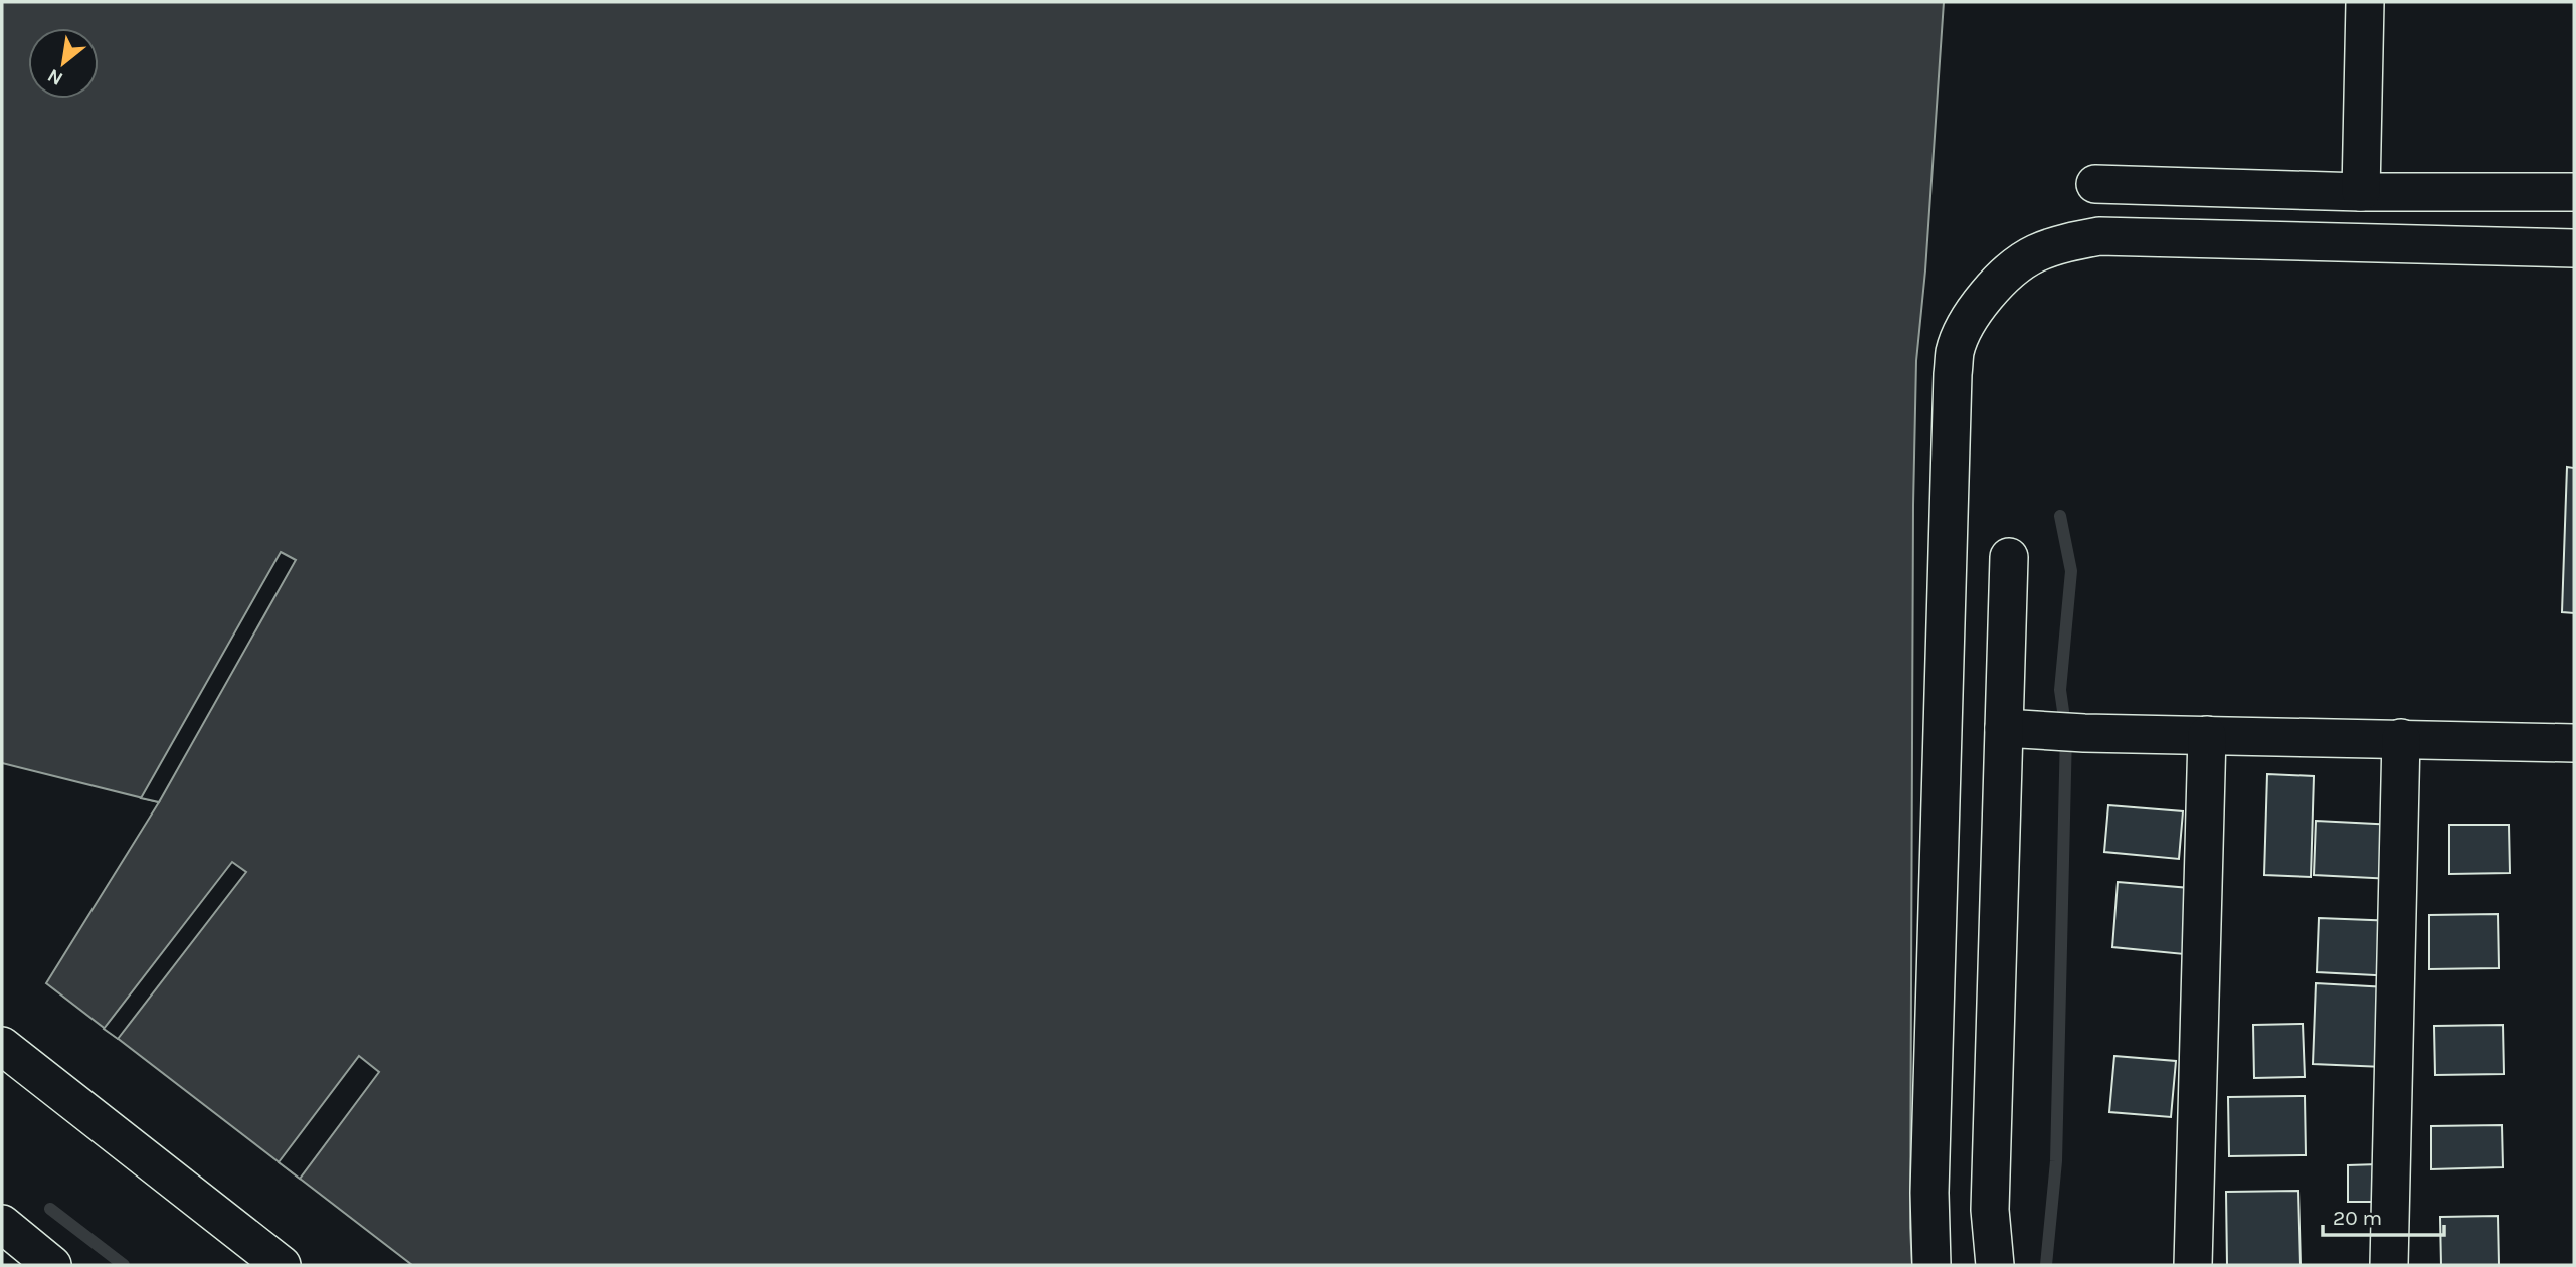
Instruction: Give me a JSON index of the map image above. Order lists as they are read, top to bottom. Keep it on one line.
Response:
{"scale_bar":"20 m","north":"bottom left"}
